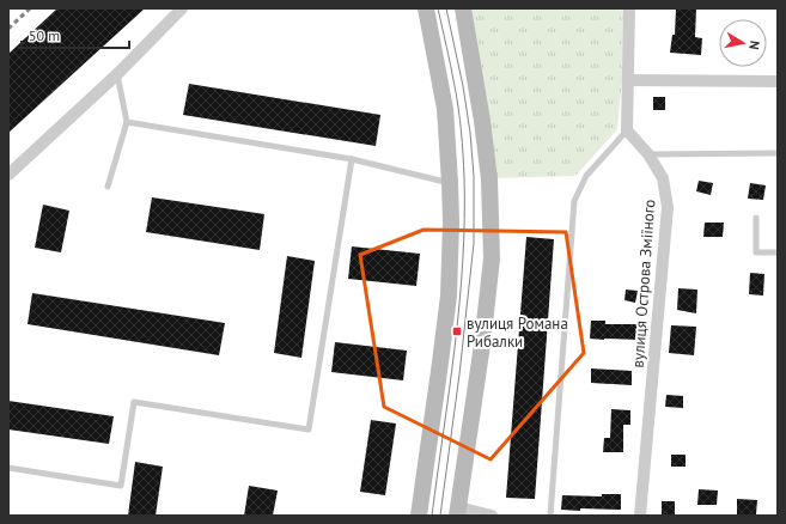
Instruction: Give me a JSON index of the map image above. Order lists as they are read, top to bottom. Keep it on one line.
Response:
{"streets":{"street":["вулиця Острова Зміїного"]},"places":{"transit":["вулиця Романа Рибалки"]},"scale_bar":"50 m","north":"right"}
